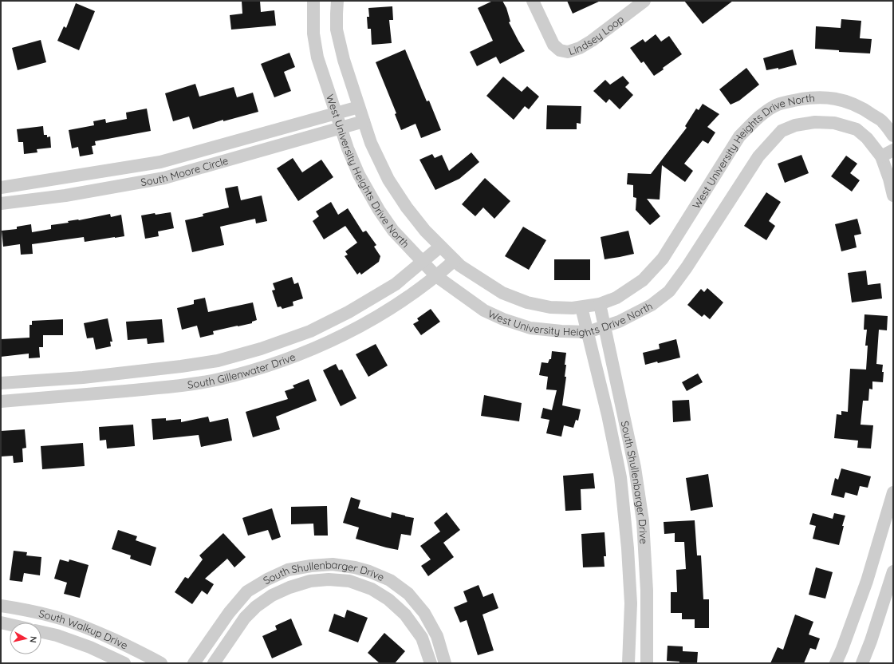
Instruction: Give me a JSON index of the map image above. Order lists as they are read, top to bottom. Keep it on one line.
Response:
{"streets":{"street":["Lindsey Loop","West University Heights Drive North","South Moore Circle","South Gillenwater Drive","South Shullenbarger Drive","South Walkup Drive"]},"crossings":[["West University Heights Drive North","South Moore Circle"],["West University Heights Drive North","South Gillenwater Drive"],["West University Heights Drive North","South Shullenbarger Drive"]],"north":"right"}
